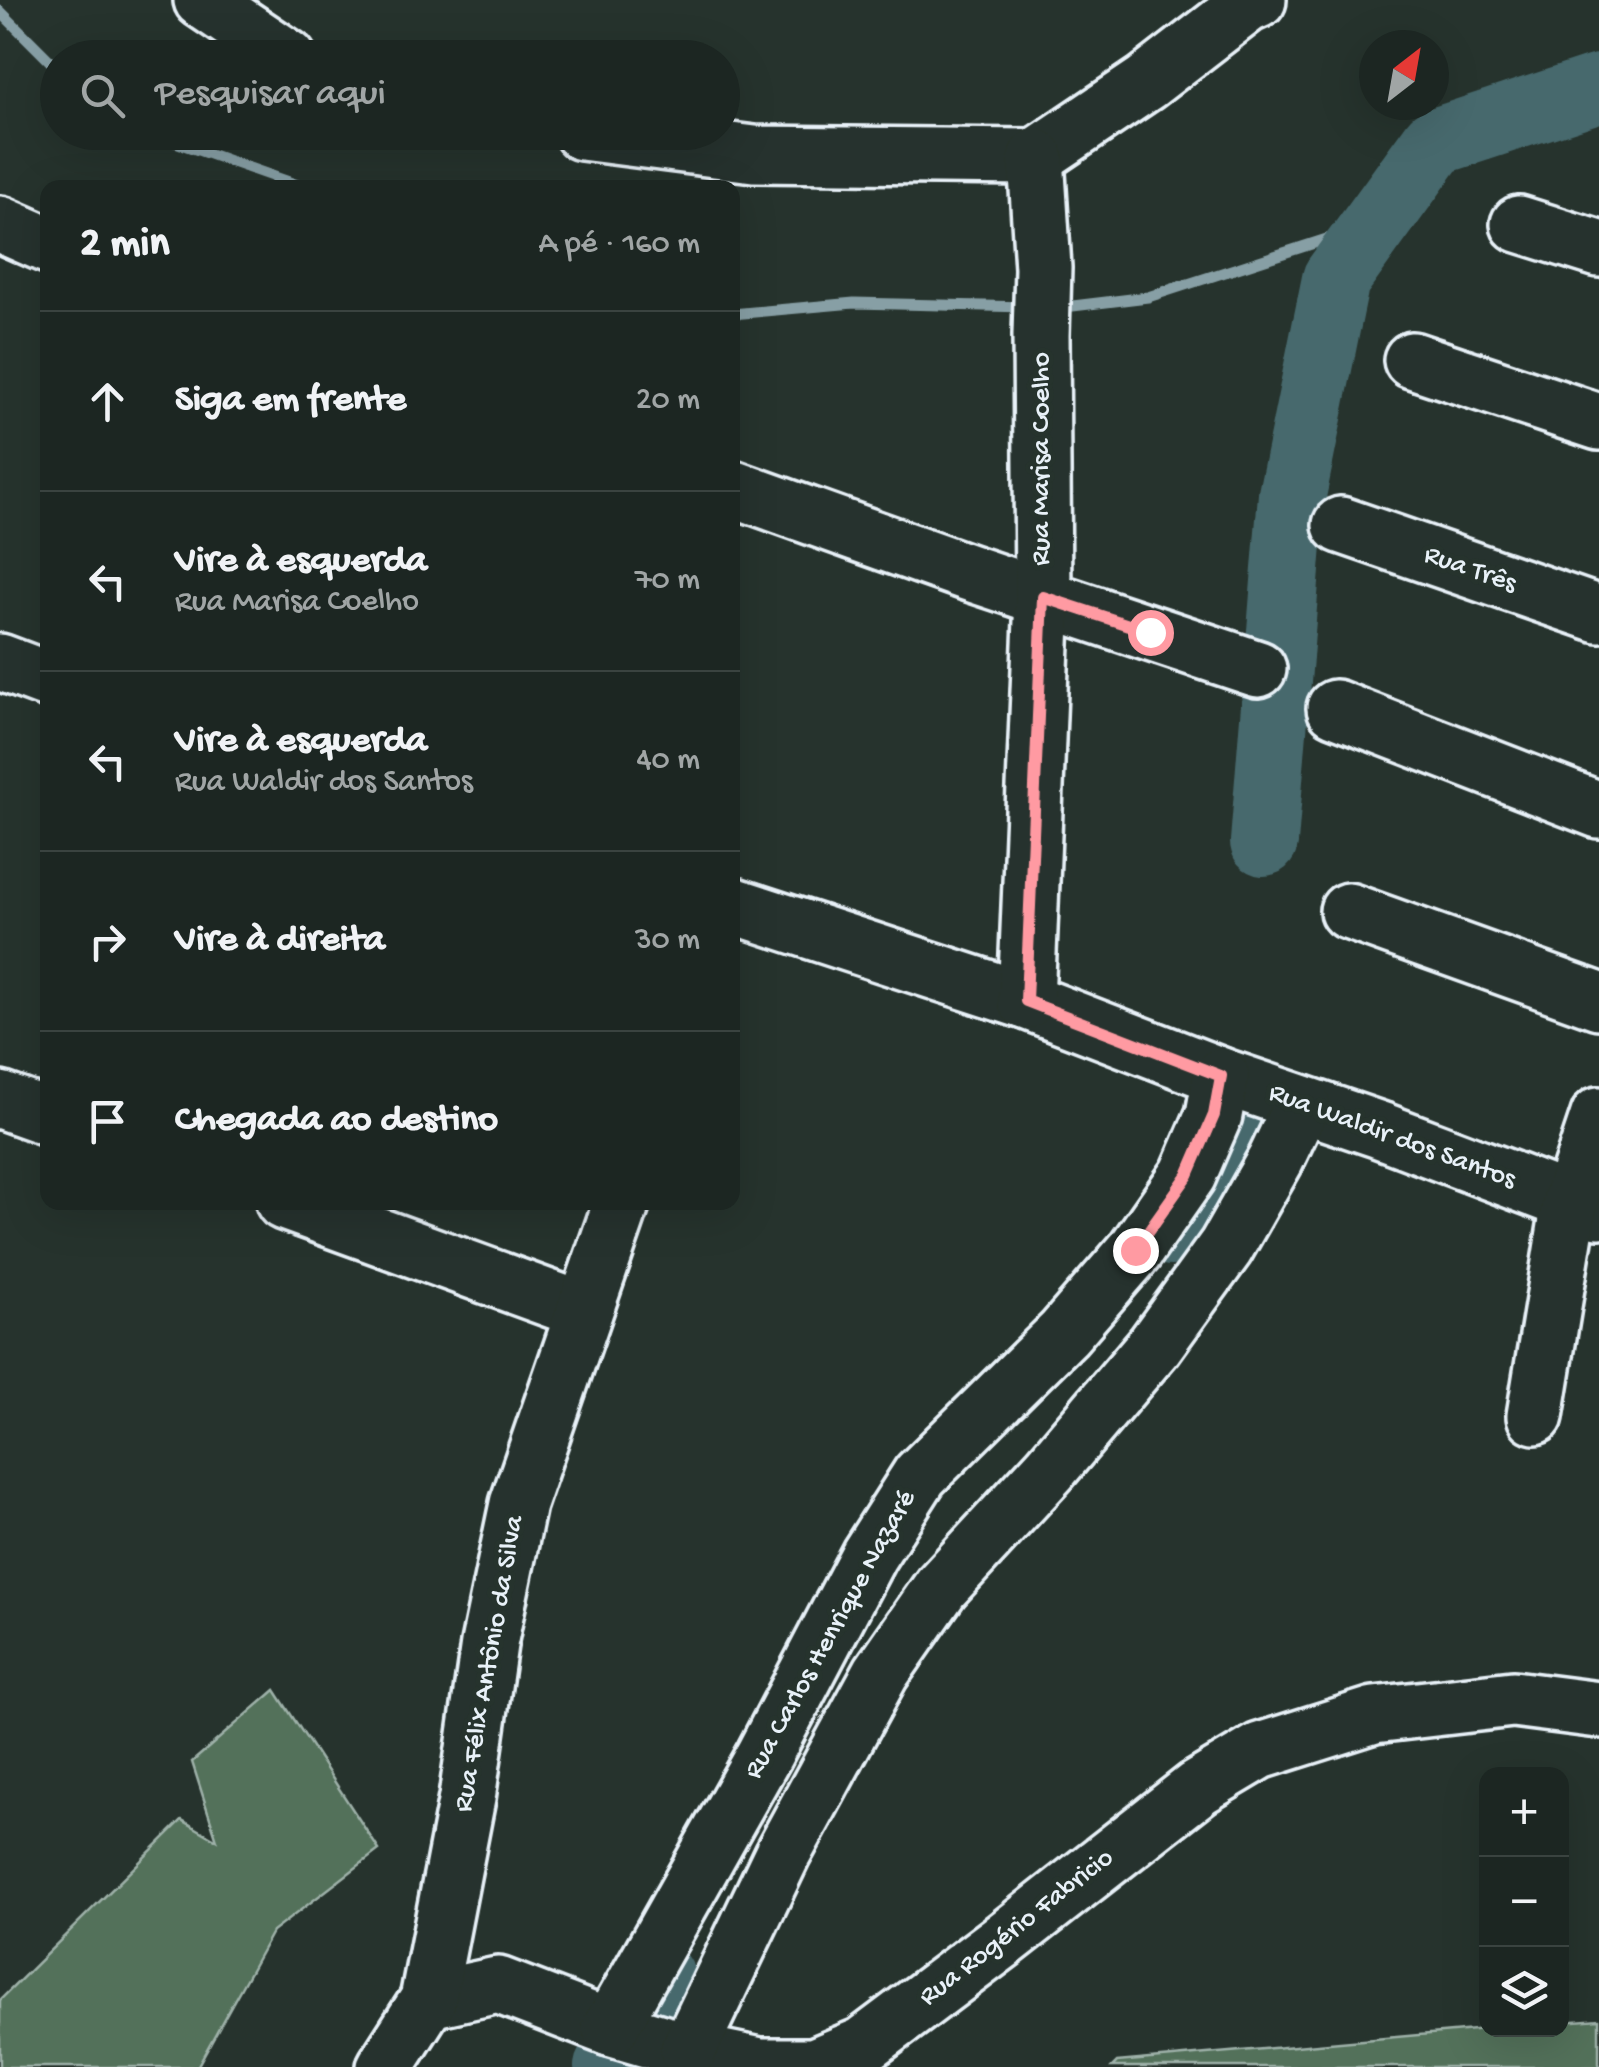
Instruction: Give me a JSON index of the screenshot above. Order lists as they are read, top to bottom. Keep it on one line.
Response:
{"streets":{"street":["Rua Marisa Coelho","Rua Três","Rua Waldir dos Santos","Rua Carlos Henrique Nazaré","Rua Félix Antônio da Silva","Rua Rogério Fabricio"]},"crossings":[["Rua Marisa Coelho","Rua Waldir dos Santos"],["Rua Waldir dos Santos","Rua Carlos Henrique Nazaré"],["Rua Carlos Henrique Nazaré","Rua Rogério Fabricio"],["Rua Félix Antônio da Silva","Rua Rogério Fabricio"]],"north":"top right","page":{"search":"Pesquisar aqui","heading":["2 min","A pé · 160 m"],"list":[["Siga em frente","20 m"],["Vire à esquerda","Rua Marisa Coelho","70 m"],["Vire à esquerda","Rua Waldir dos Santos","40 m"],["Vire à direita","30 m"],"Chegada ao destino"],"map_buttons":["+","−"]}}
